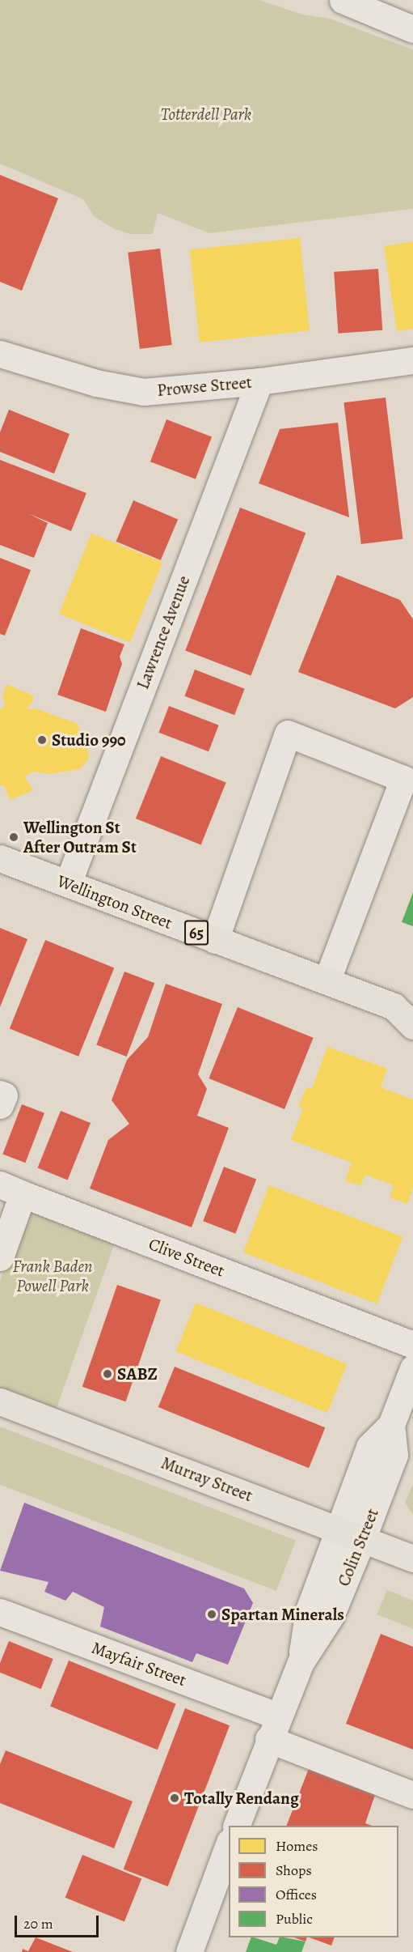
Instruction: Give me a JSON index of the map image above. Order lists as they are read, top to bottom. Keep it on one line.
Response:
{"streets":{"main road":["Wellington Street","65","Murray Street"],"street":["Prowse Street","Lawrence Avenue","Clive Street","Colin Street","Mayfair Street"]},"crossings":[["Prowse Street","Lawrence Avenue"],["Lawrence Avenue","Wellington Street"],["Murray Street","Colin Street"],["Colin Street","Mayfair Street"]],"parks":["Totterdell Park","Frank Baden Powell Park"],"places":["Studio 990","Wellington St After Outram St","SABZ","Spartan Minerals","Totally Rendang"],"legend":["Homes","Shops","Offices","Public"],"scale_bar":"20 m"}
